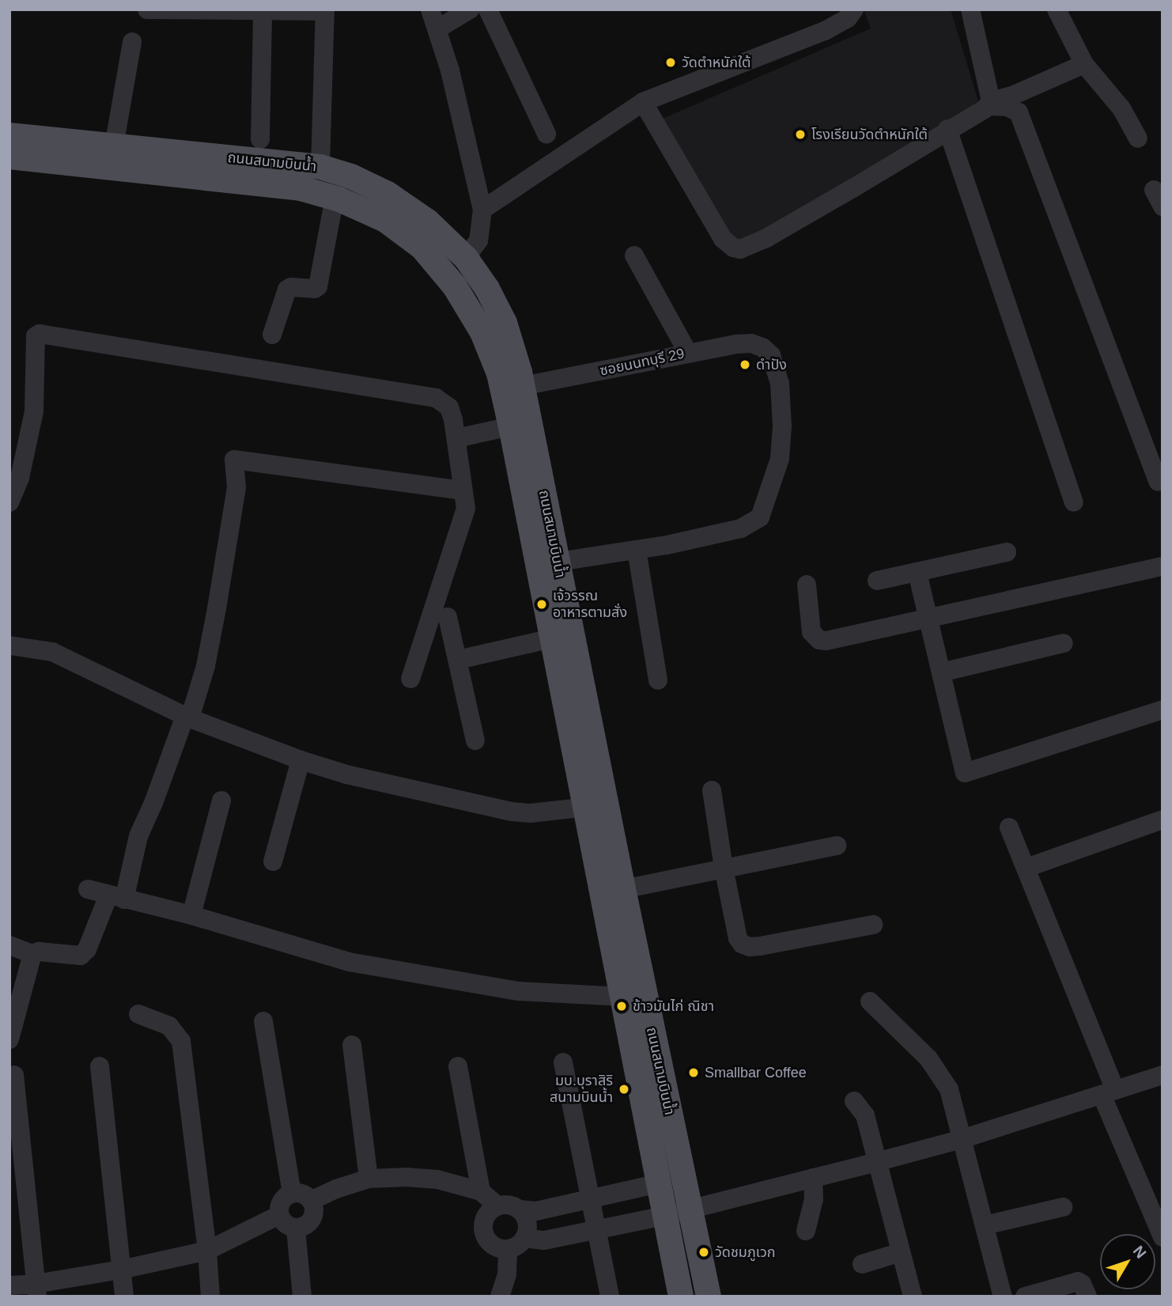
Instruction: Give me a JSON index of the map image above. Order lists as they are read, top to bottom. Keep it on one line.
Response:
{"streets":{"main road":["ถนนสนามบินน้ำ"],"street":["ซอยนนทบุรี 29"]},"crossings":[["ถนนสนามบินน้ำ","ซอยนนทบุรี 29"]],"places":["วัดตำหนักใต้","โรงเรียนวัดตำหนักใต้","ดำปัง","เจ้วรรณ อาหารตามสั่ง","ข้าวมันไก่ ณิชา","Smallbar Coffee","มบ.บุราสิริ สนามบินน้ำ","วัดชมภูเวก"],"north":"top right"}
